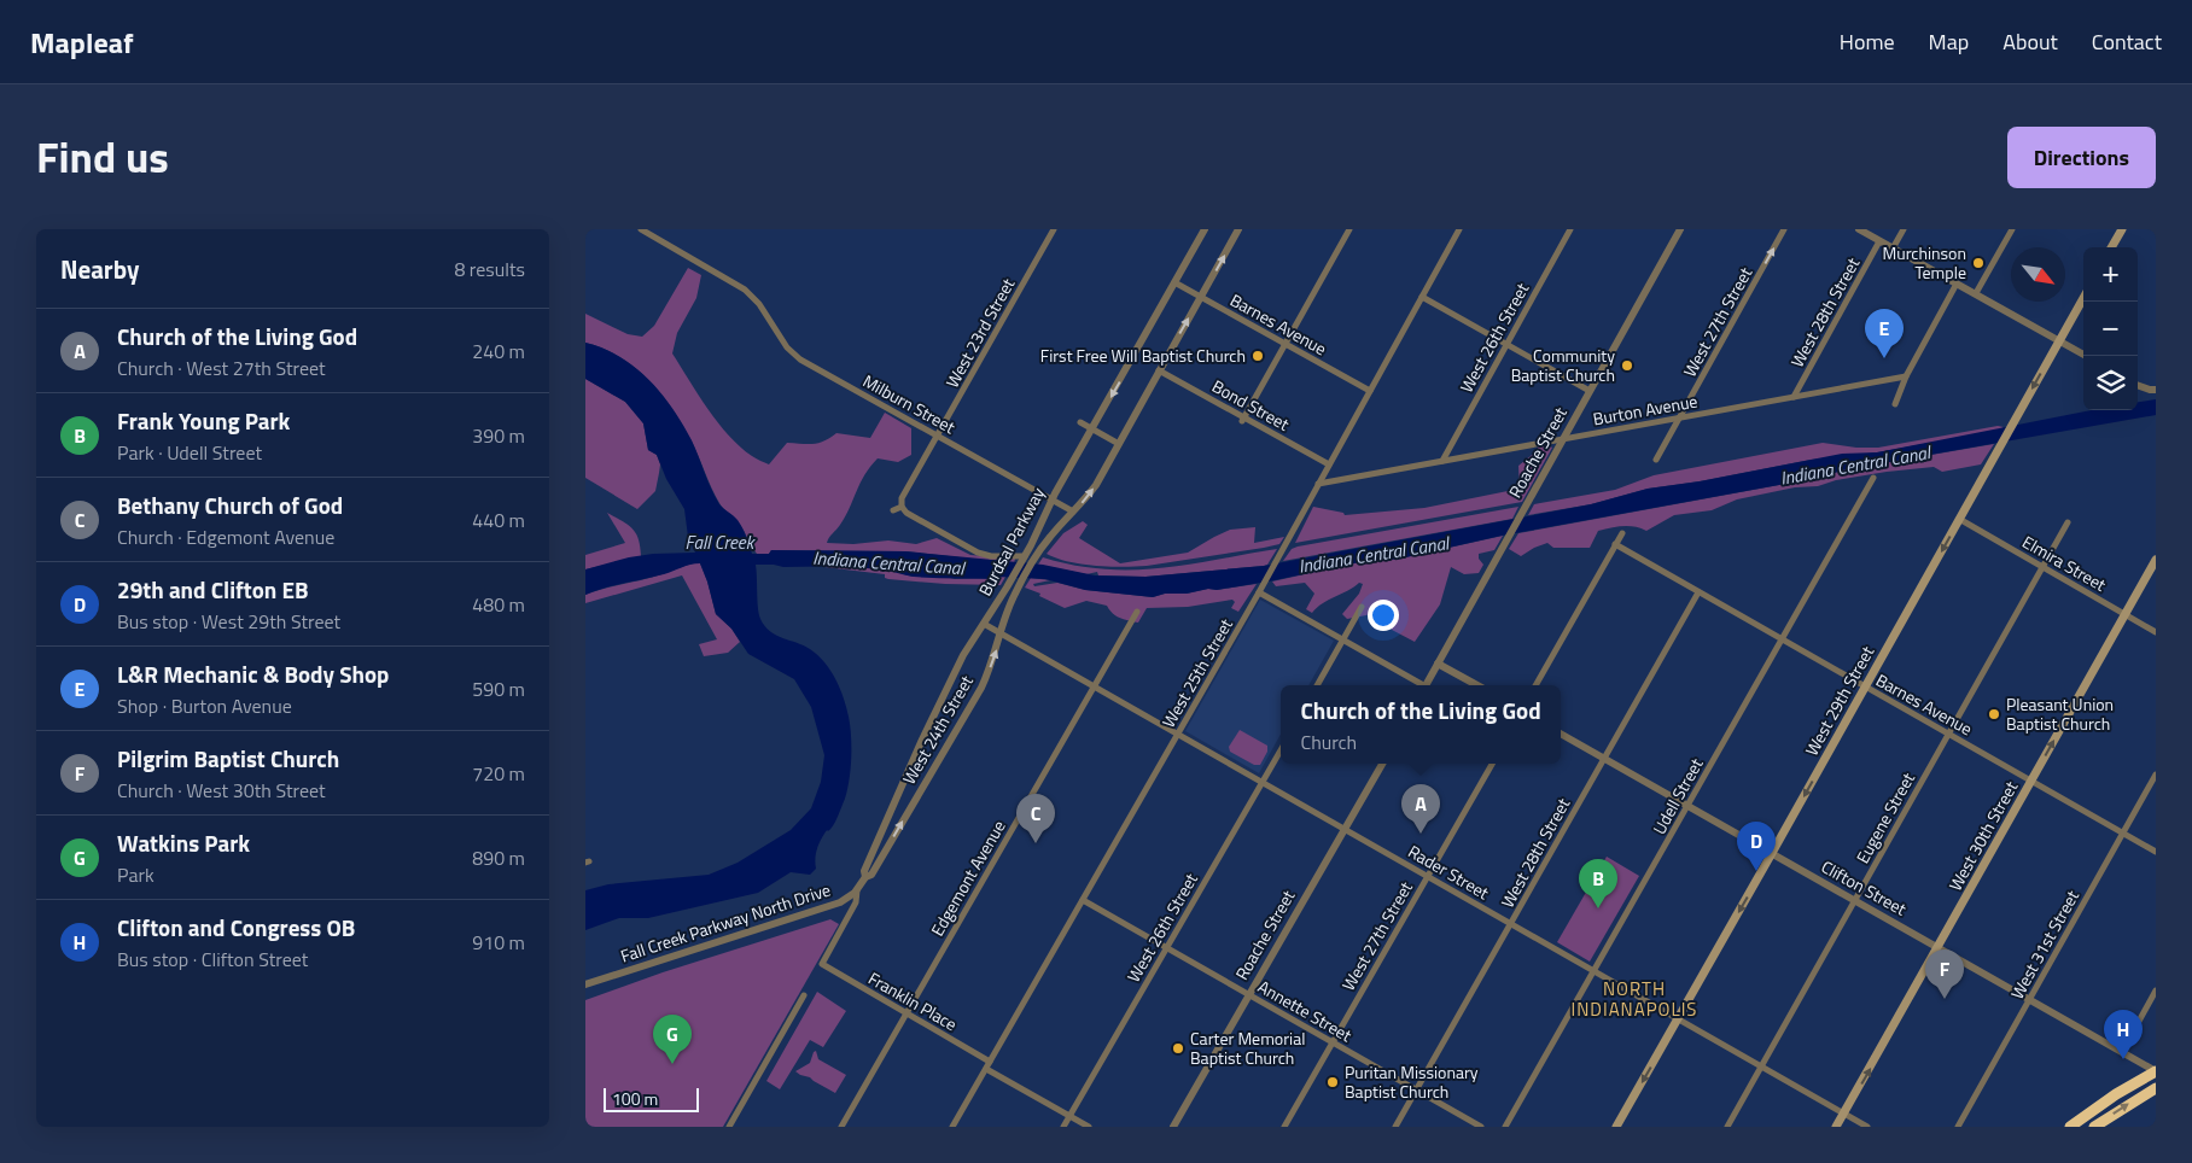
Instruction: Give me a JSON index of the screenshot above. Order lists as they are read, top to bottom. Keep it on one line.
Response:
{"streets":{"main road":["West 29th Street","West 30th Street"],"street":["West 28th Street","West 27th Street","Barnes Avenue","West 23rd Street","West 26th Street","Milburn Street","Bond Street","Burton Avenue","Roache Street","Burdsal Parkway","Elmira Street","West 25th Street","West 24th Street","Udell Street","Eugene Street","Rader Street","Edgemont Avenue","Clifton Street","Fall Creek Parkway North Drive","West 31st Street","Franklin Place","Annette Street"]},"crossings":[["West 28th Street","Barnes Avenue"],["West 28th Street","Burton Avenue"],["West 28th Street","Rader Street"],["West 28th Street","Clifton Street"],["West 28th Street","Annette Street"],["West 27th Street","Burton Avenue"],["West 27th Street","Rader Street"],["West 27th Street","Annette Street"],["Barnes Avenue","Burdsal Parkway"],["Barnes Avenue","West 25th Street"],["Barnes Avenue","West 29th Street"],["Barnes Avenue","Udell Street"],["Barnes Avenue","Eugene Street"],["Barnes Avenue","West 30th Street"],["Barnes Avenue","West 31st Street"],["West 23rd Street","Milburn Street"],["West 26th Street","Burton Avenue"],["West 26th Street","Rader Street"],["West 26th Street","Franklin Place"],["West 26th Street","Annette Street"],["Milburn Street","Burdsal Parkway"],["Bond Street","Burdsal Parkway"],["Bond Street","West 25th Street"],["Burton Avenue","Roache Street"],["Burton Avenue","West 25th Street"],["Roache Street","Rader Street"],["Roache Street","Annette Street"],["Burdsal Parkway","West 24th Street"],["Burdsal Parkway","Rader Street"],["Burdsal Parkway","Fall Creek Parkway North Drive"],["Elmira Street","West 29th Street"],["Elmira Street","Eugene Street"],["Elmira Street","West 30th Street"],["West 25th Street","Rader Street"],["West 25th Street","Franklin Place"],["West 25th Street","Annette Street"],["West 29th Street","Rader Street"],["West 29th Street","Clifton Street"],["West 24th Street","Rader Street"],["West 24th Street","Fall Creek Parkway North Drive"],["Udell Street","Rader Street"],["Udell Street","Clifton Street"],["Eugene Street","Rader Street"],["Eugene Street","Clifton Street"],["West 30th Street","Rader Street"],["West 30th Street","Clifton Street"],["Rader Street","Edgemont Avenue"],["Edgemont Avenue","Franklin Place"],["Clifton Street","West 31st Street"],["Fall Creek Parkway North Drive","Franklin Place"]],"one_way":["West 29th Street","West 24th Street","West 30th Street"],"districts":["NORTH INDIANAPOLIS"],"water":["Indiana Central Canal","Fall Creek"],"places":["Murchinson Temple","First Free Will Baptist Church","Community Baptist Church","Pleasant Union Baptist Church","Carter Memorial Baptist Church","Puritan Missionary Baptist Church"],"scale_bar":"100 m","north":"bottom right","page":{"header":"Mapleaf","nav":["Home","Map","About","Contact"],"title":"Find us","buttons":"Directions","heading":["Nearby","8 results"],"map_buttons":["+","−"],"list":[{"mark":"A","name":"Church of the Living God","note":"Church · West 27th Street","value":"240 m"},{"mark":"B","name":"Frank Young Park","note":"Park · Udell Street","value":"390 m"},{"mark":"C","name":"Bethany Church of God","note":"Church · Edgemont Avenue","value":"440 m"},{"mark":"D","name":"29th and Clifton EB","note":"Bus stop · West 29th Street","value":"480 m"},{"mark":"E","name":"L&R Mechanic & Body Shop","note":"Shop · Burton Avenue","value":"590 m"},{"mark":"F","name":"Pilgrim Baptist Church","note":"Church · West 30th Street","value":"720 m"},{"mark":"G","name":"Watkins Park","note":"Park","value":"890 m"},{"mark":"H","name":"Clifton and Congress OB","note":"Bus stop · Clifton Street","value":"910 m"}],"pins":["E","A","C","D","B","F","H","G"],"popup":["Church of the Living God","Church"],"scale":"100 m"}}
